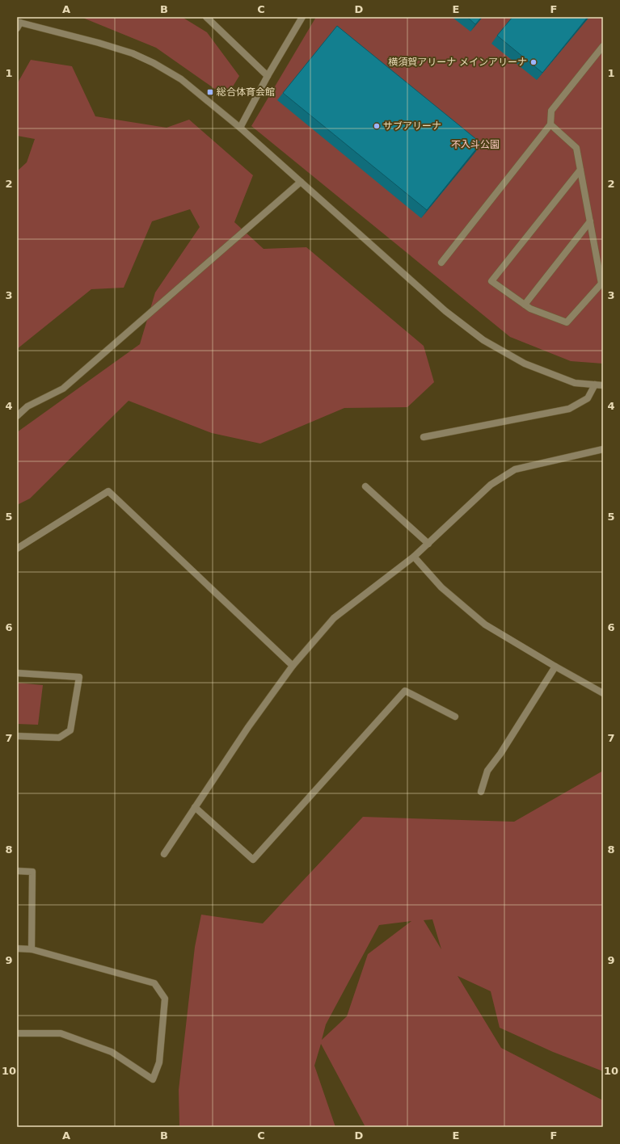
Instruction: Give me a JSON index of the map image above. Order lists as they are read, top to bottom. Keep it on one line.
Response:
{"parks":["不入斗公園"],"places":{"other":["横須賀アリーナ メインアリーナ","サブアリーナ"],"transit":["総合体育会館"]},"grid":{"columns":["A","B","C","D","E","F"],"rows":["1","2","3","4","5","6","7","8","9","10"]}}
